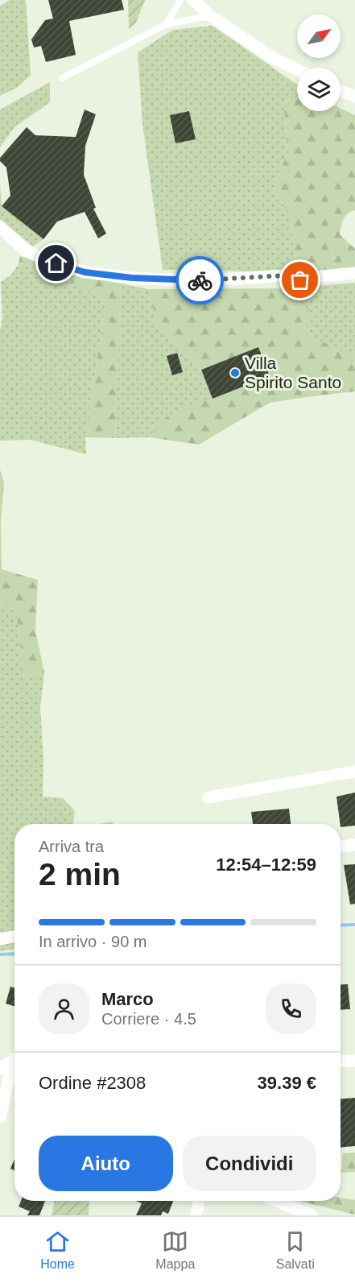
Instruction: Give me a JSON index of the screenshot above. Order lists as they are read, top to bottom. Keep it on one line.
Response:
{"places":["Villa Spirito Santo"],"north":"top right","page":{"heading":["2 min","Arriva tra","12:54–12:59"],"panel":["Marco","Corriere · 4.5","Ordine #2308","39.39 €"],"bar":"In arrivo · 90 m","buttons":["Aiuto","Condividi"],"tabs":["Home","Mappa","Salvati"]}}
